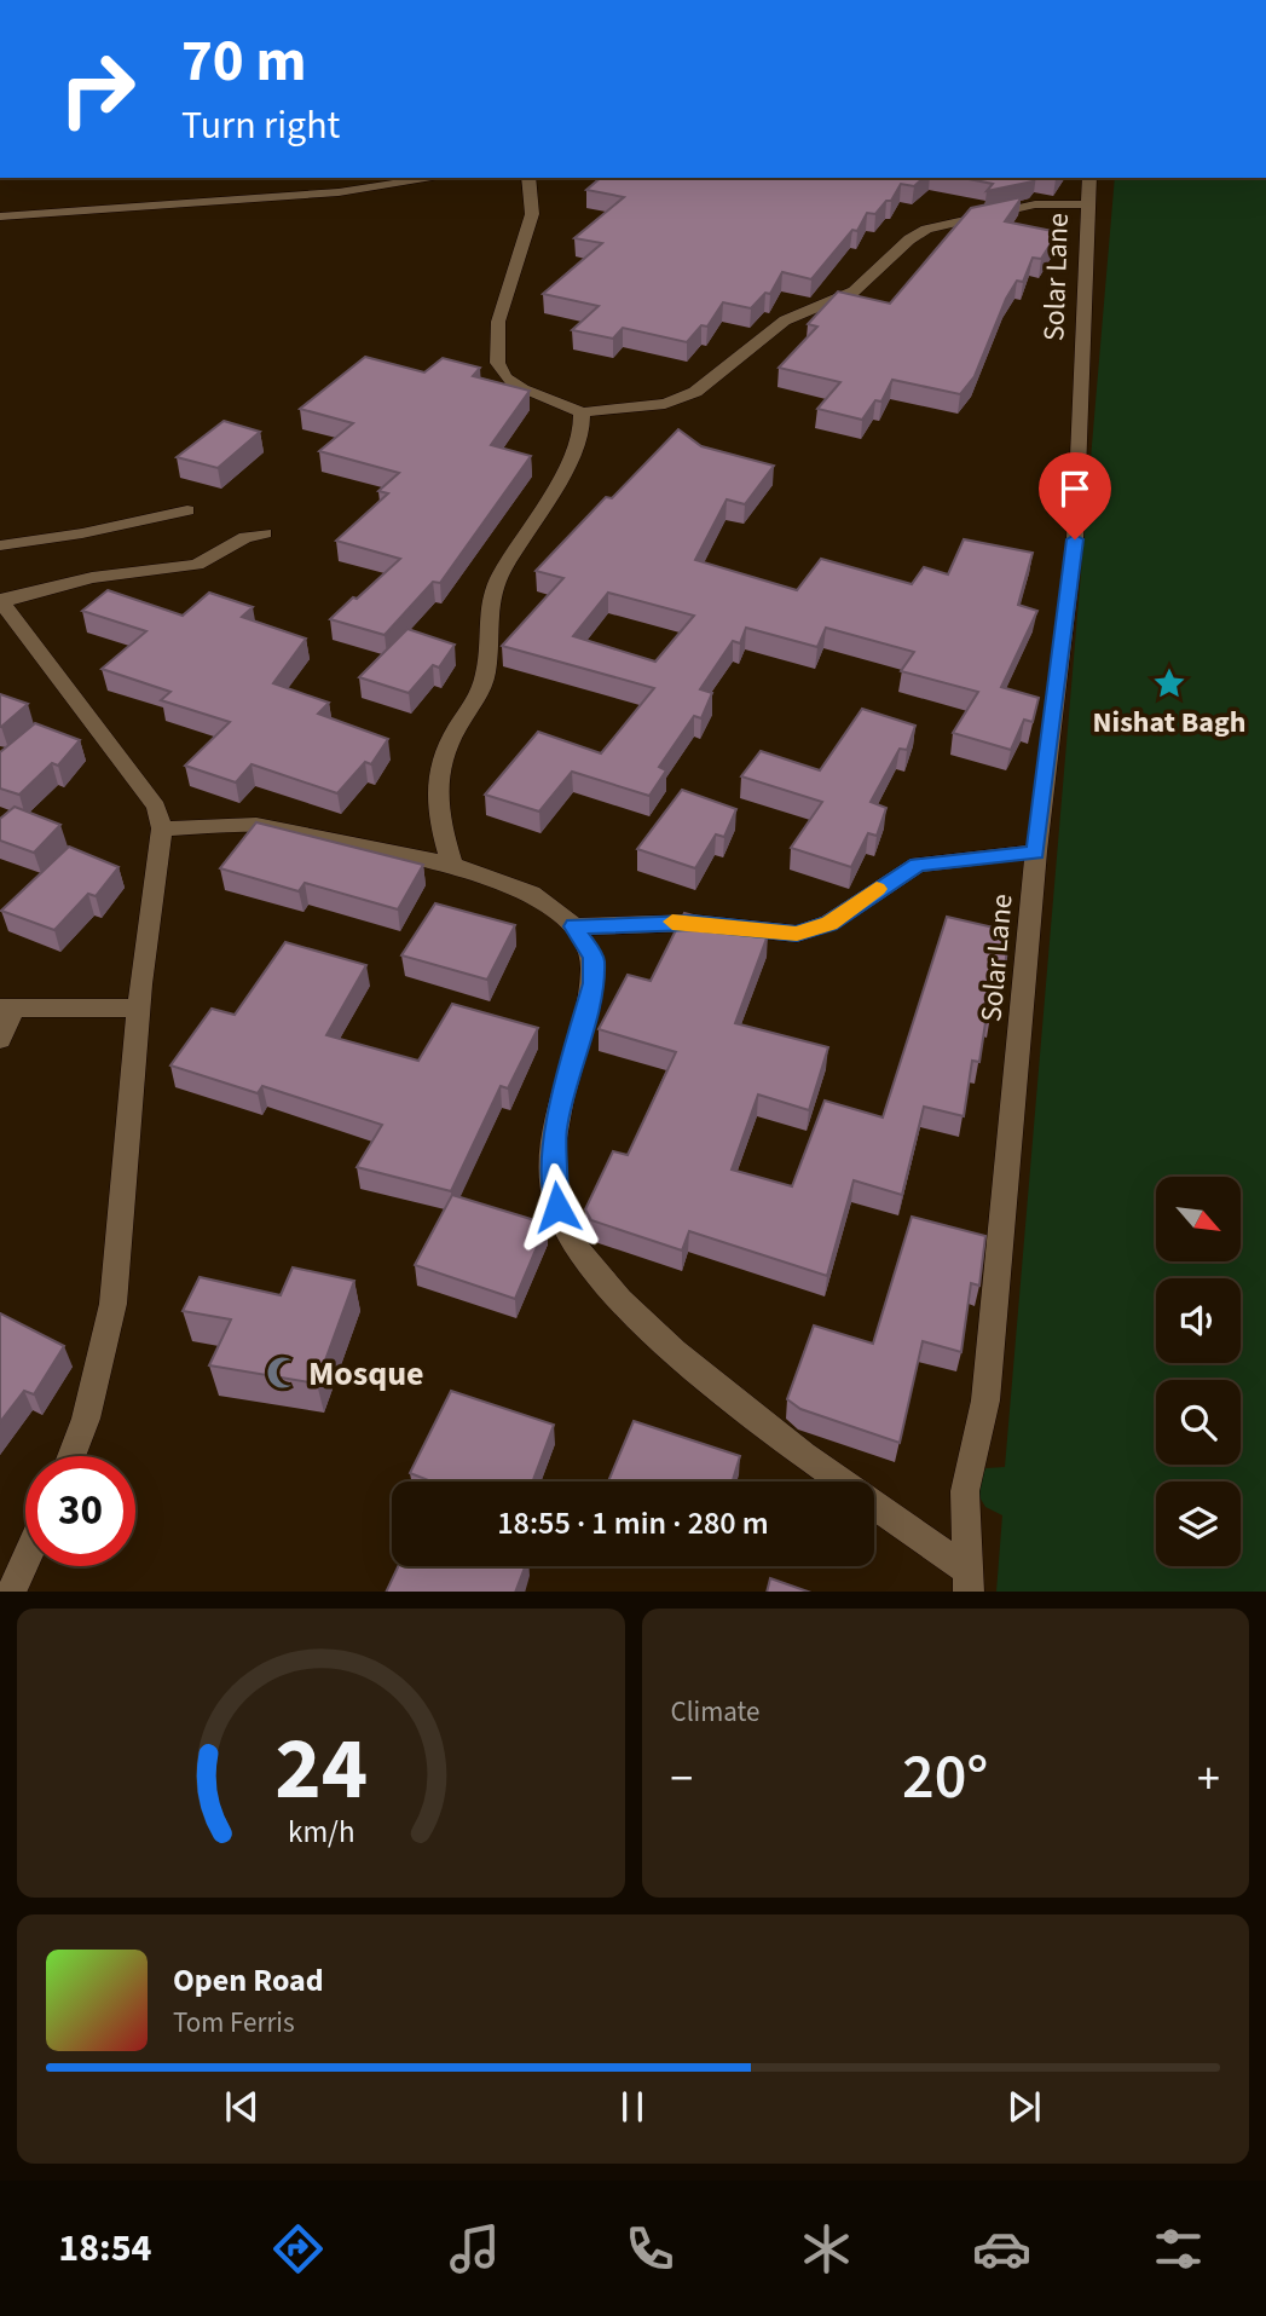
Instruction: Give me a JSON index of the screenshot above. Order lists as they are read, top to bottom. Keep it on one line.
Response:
{"streets":{"street":["Solar Lane"]},"places":{"place":["Nishat Bagh"],"mosque":["Mosque"]},"north":"bottom right","page":{"turn":["70 m","Turn right"],"limit":"30","trip":"18:55 · 1 min · 280 m","tile":"Climate","heat":["−","20°","+"],"song":["Open Road","Tom Ferris"],"tabs":"18:54","gauge":["24","km/h"]}}
